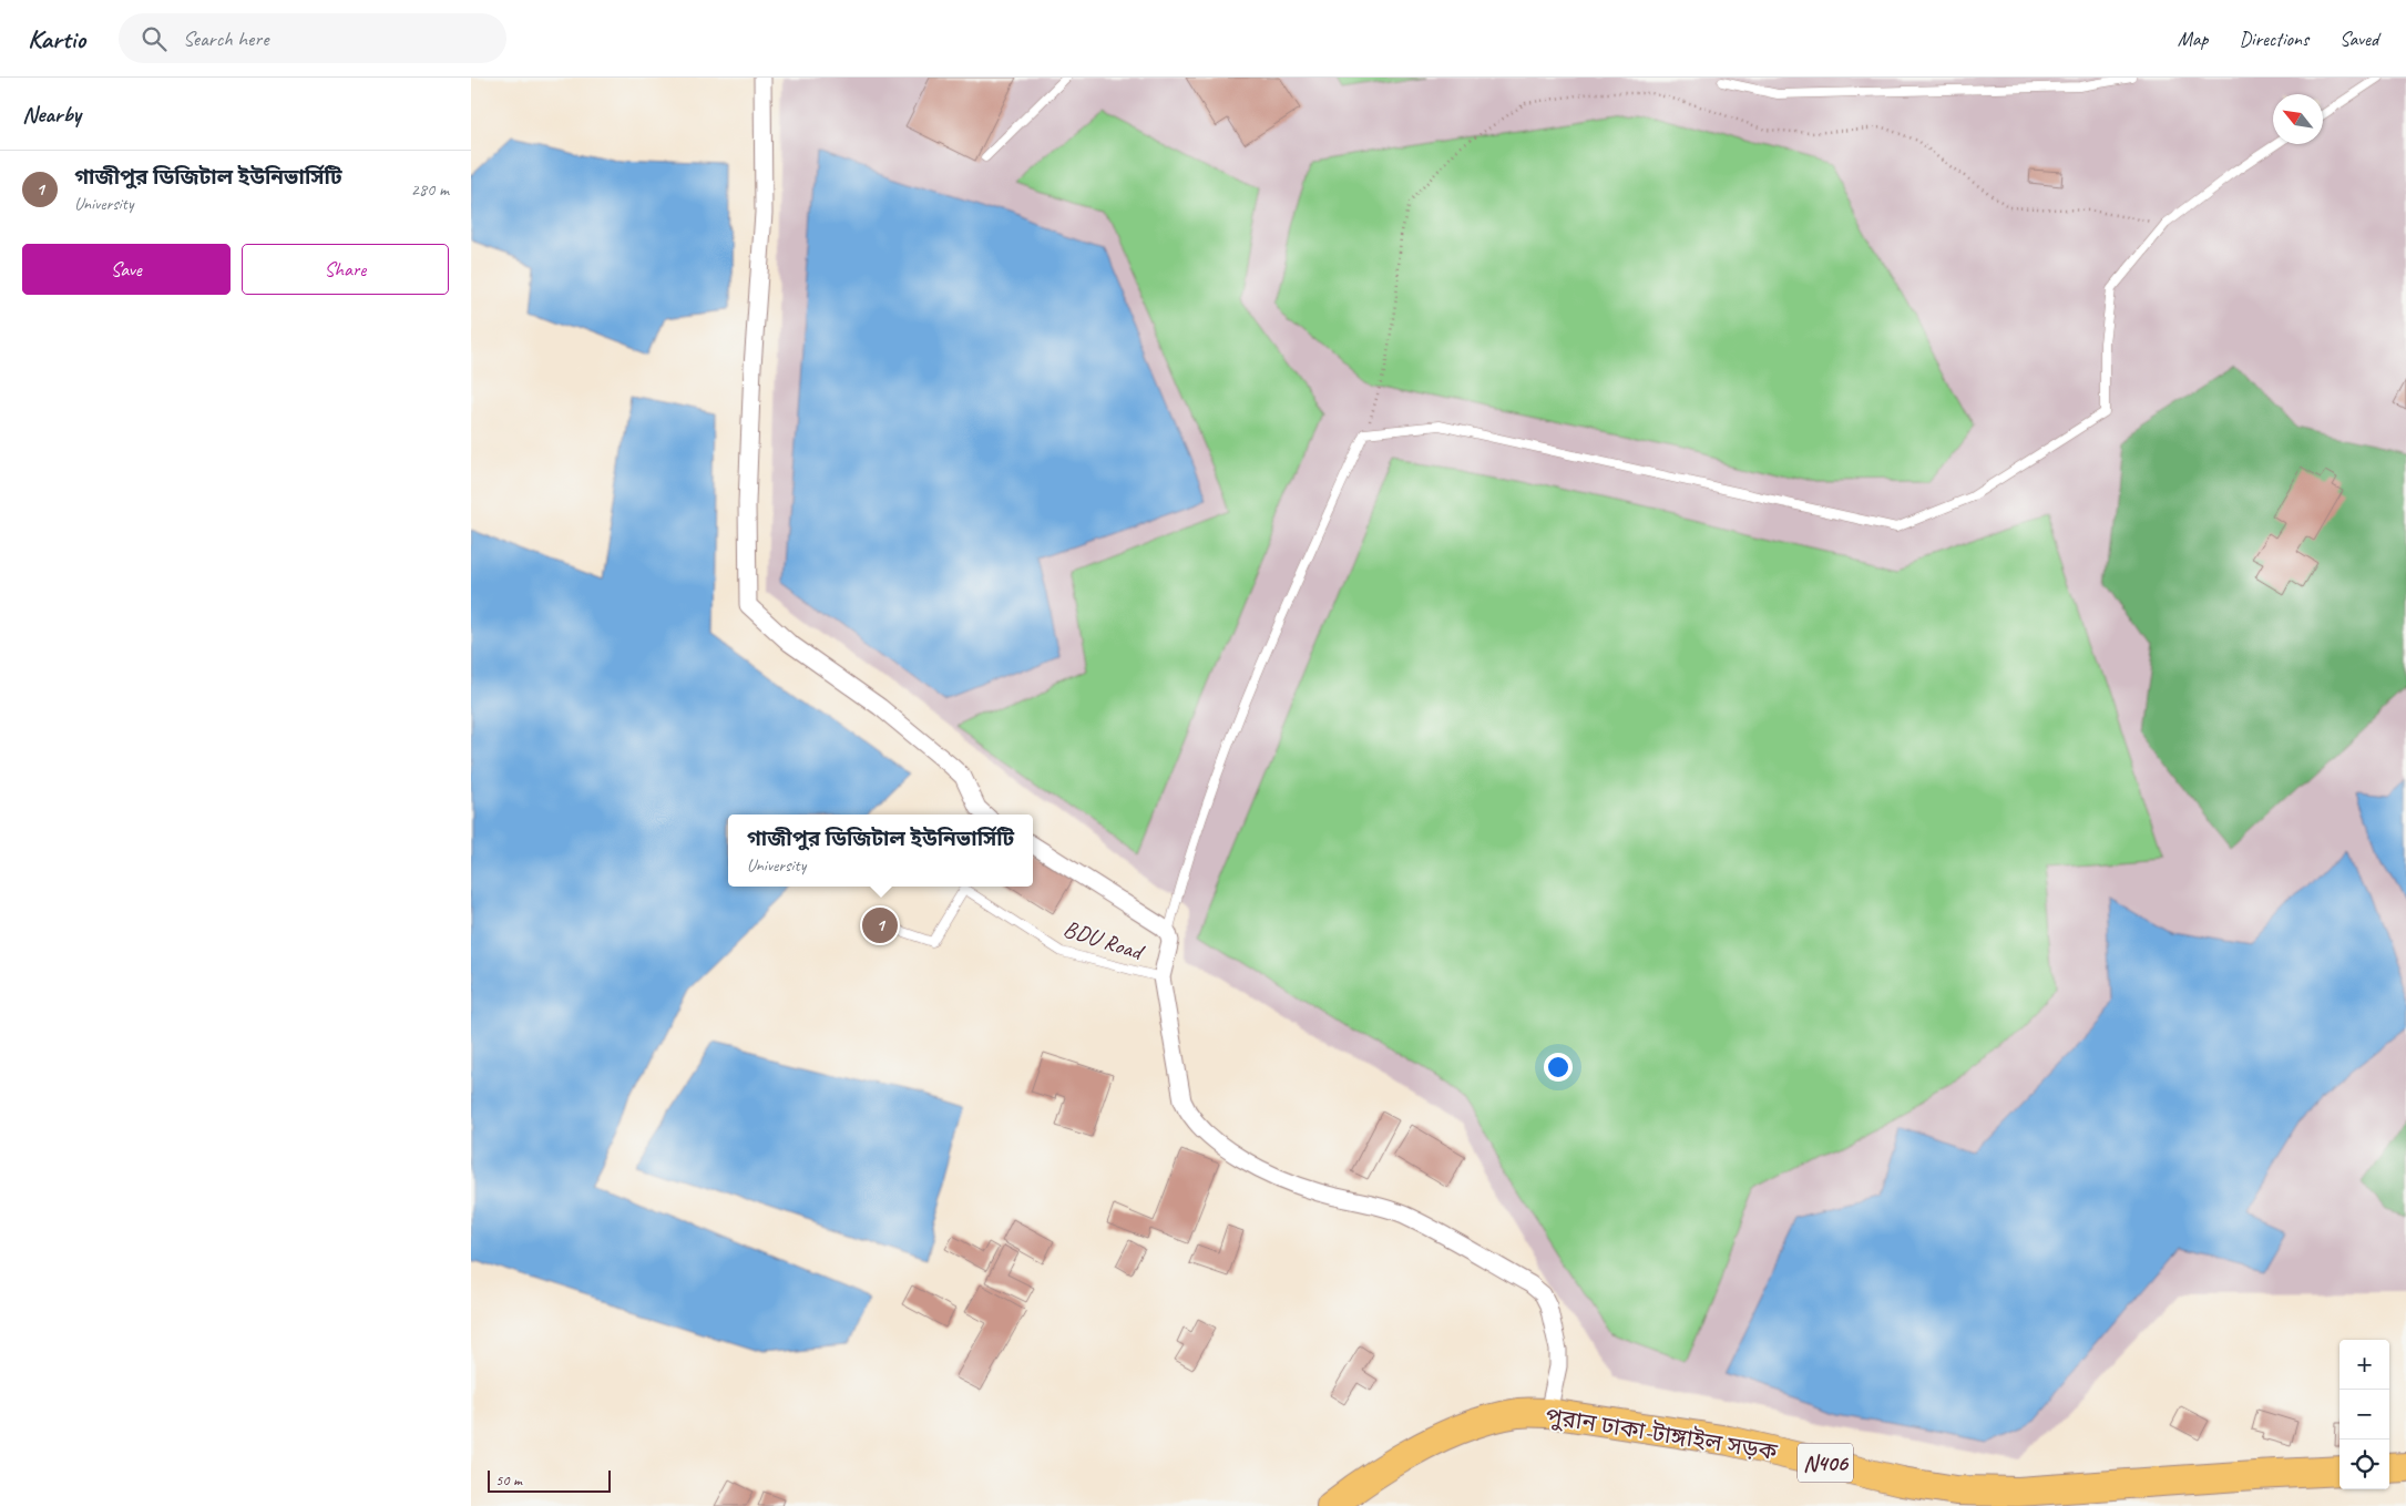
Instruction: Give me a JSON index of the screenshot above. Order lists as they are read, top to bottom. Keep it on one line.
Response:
{"streets":{"highway":["পুরান ঢাকা-টাঙ্গাইল সড়ক","N406"],"lane":["BDU Road"]},"scale_bar":"50 m","north":"top left","page":{"header":"Kartio","search":"Search here","nav":["Map","Directions","Saved"],"heading":"Nearby","list":[{"mark":"1","name":"গাজীপুর ডিজিটাল ইউনিভার্সিটি","note":"University","value":"280 m"}],"buttons":["Save","Share"],"popup":["গাজীপুর ডিজিটাল ইউনিভার্সিটি","University"],"pins":"1","map_buttons":["+","−"],"scale":"50 m"}}
